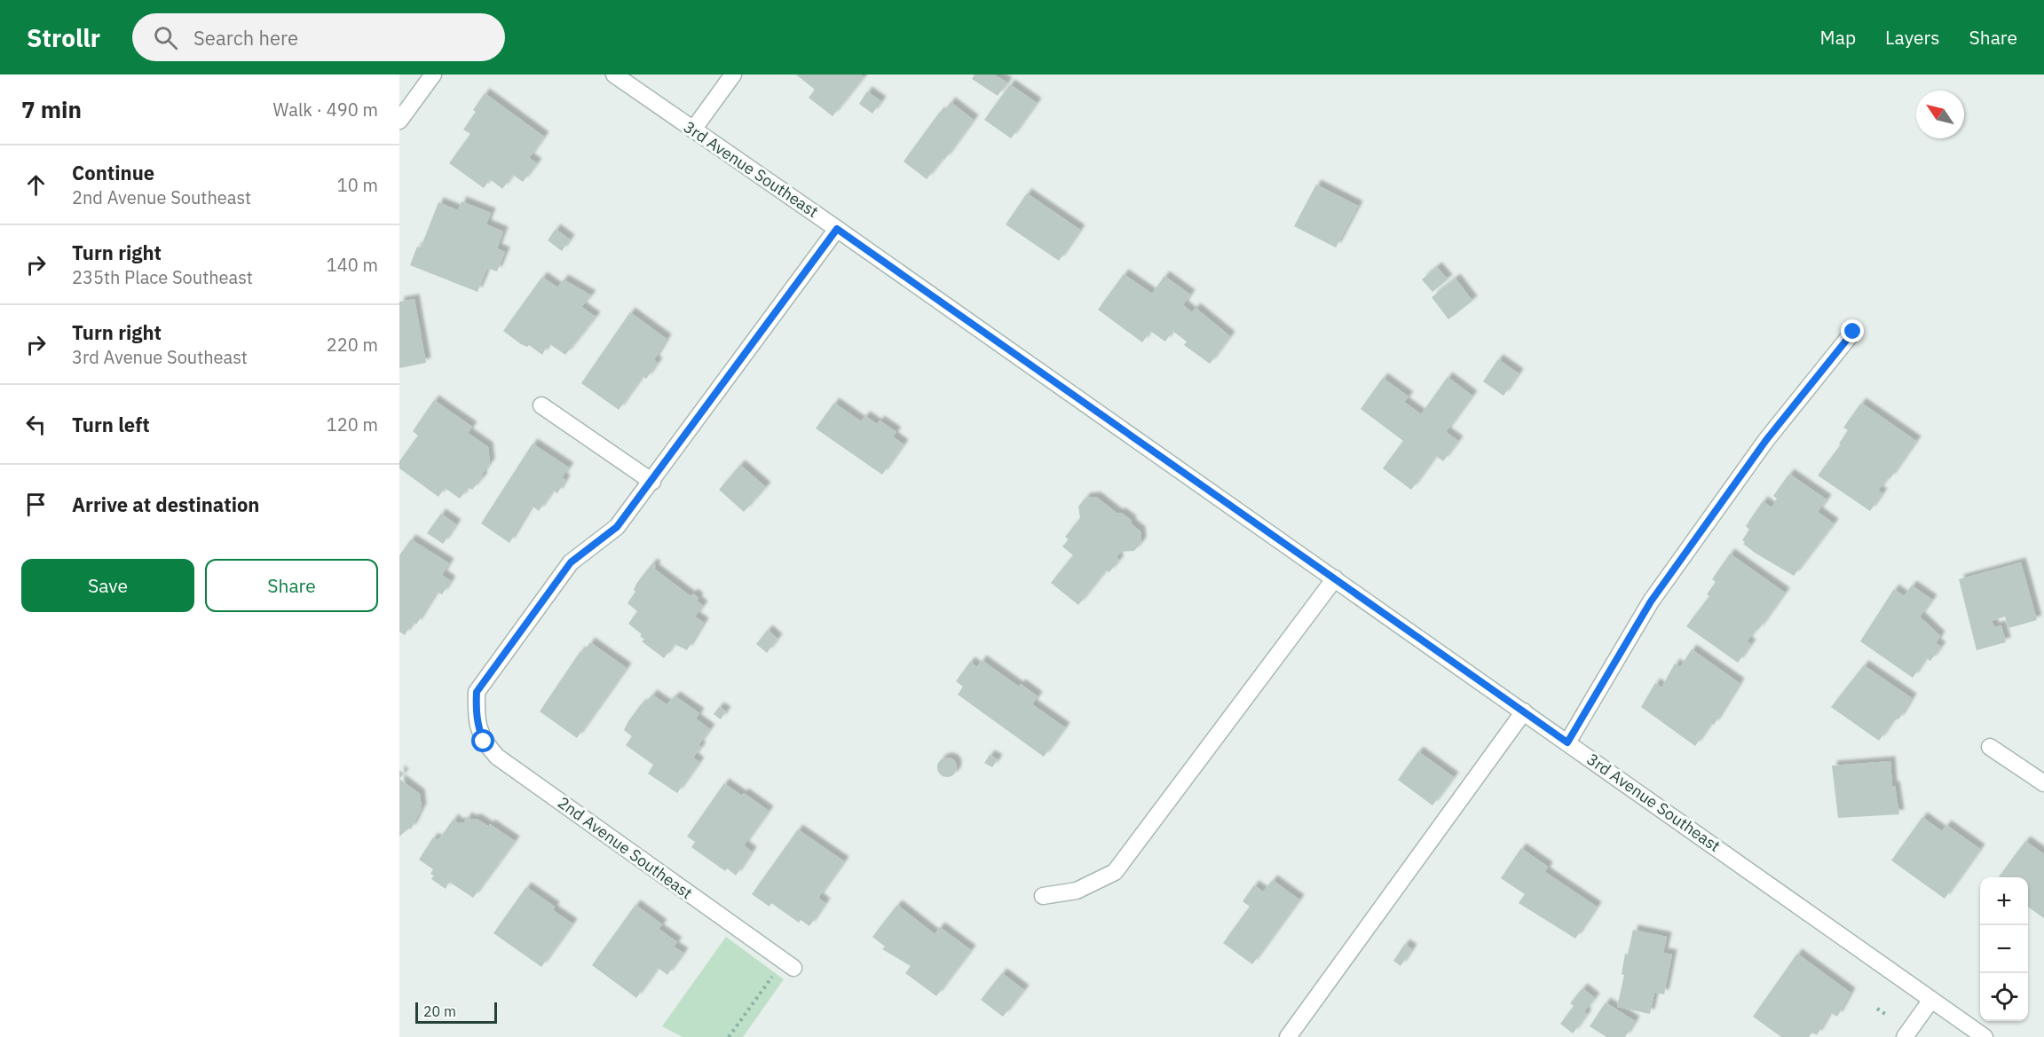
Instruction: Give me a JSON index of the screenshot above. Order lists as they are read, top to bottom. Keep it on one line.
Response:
{"streets":{"street":["3rd Avenue Southeast","2nd Avenue Southeast"]},"scale_bar":"20 m","north":"top left","page":{"header":"Strollr","search":"Search here","nav":["Map","Layers","Share"],"heading":["7 min","Walk · 490 m"],"list":[["Continue","2nd Avenue Southeast","10 m"],["Turn right","235th Place Southeast","140 m"],["Turn right","3rd Avenue Southeast","220 m"],["Turn left","120 m"],"Arrive at destination"],"buttons":["Save","Share"],"map_buttons":["+","−"],"scale":"20 m"}}
